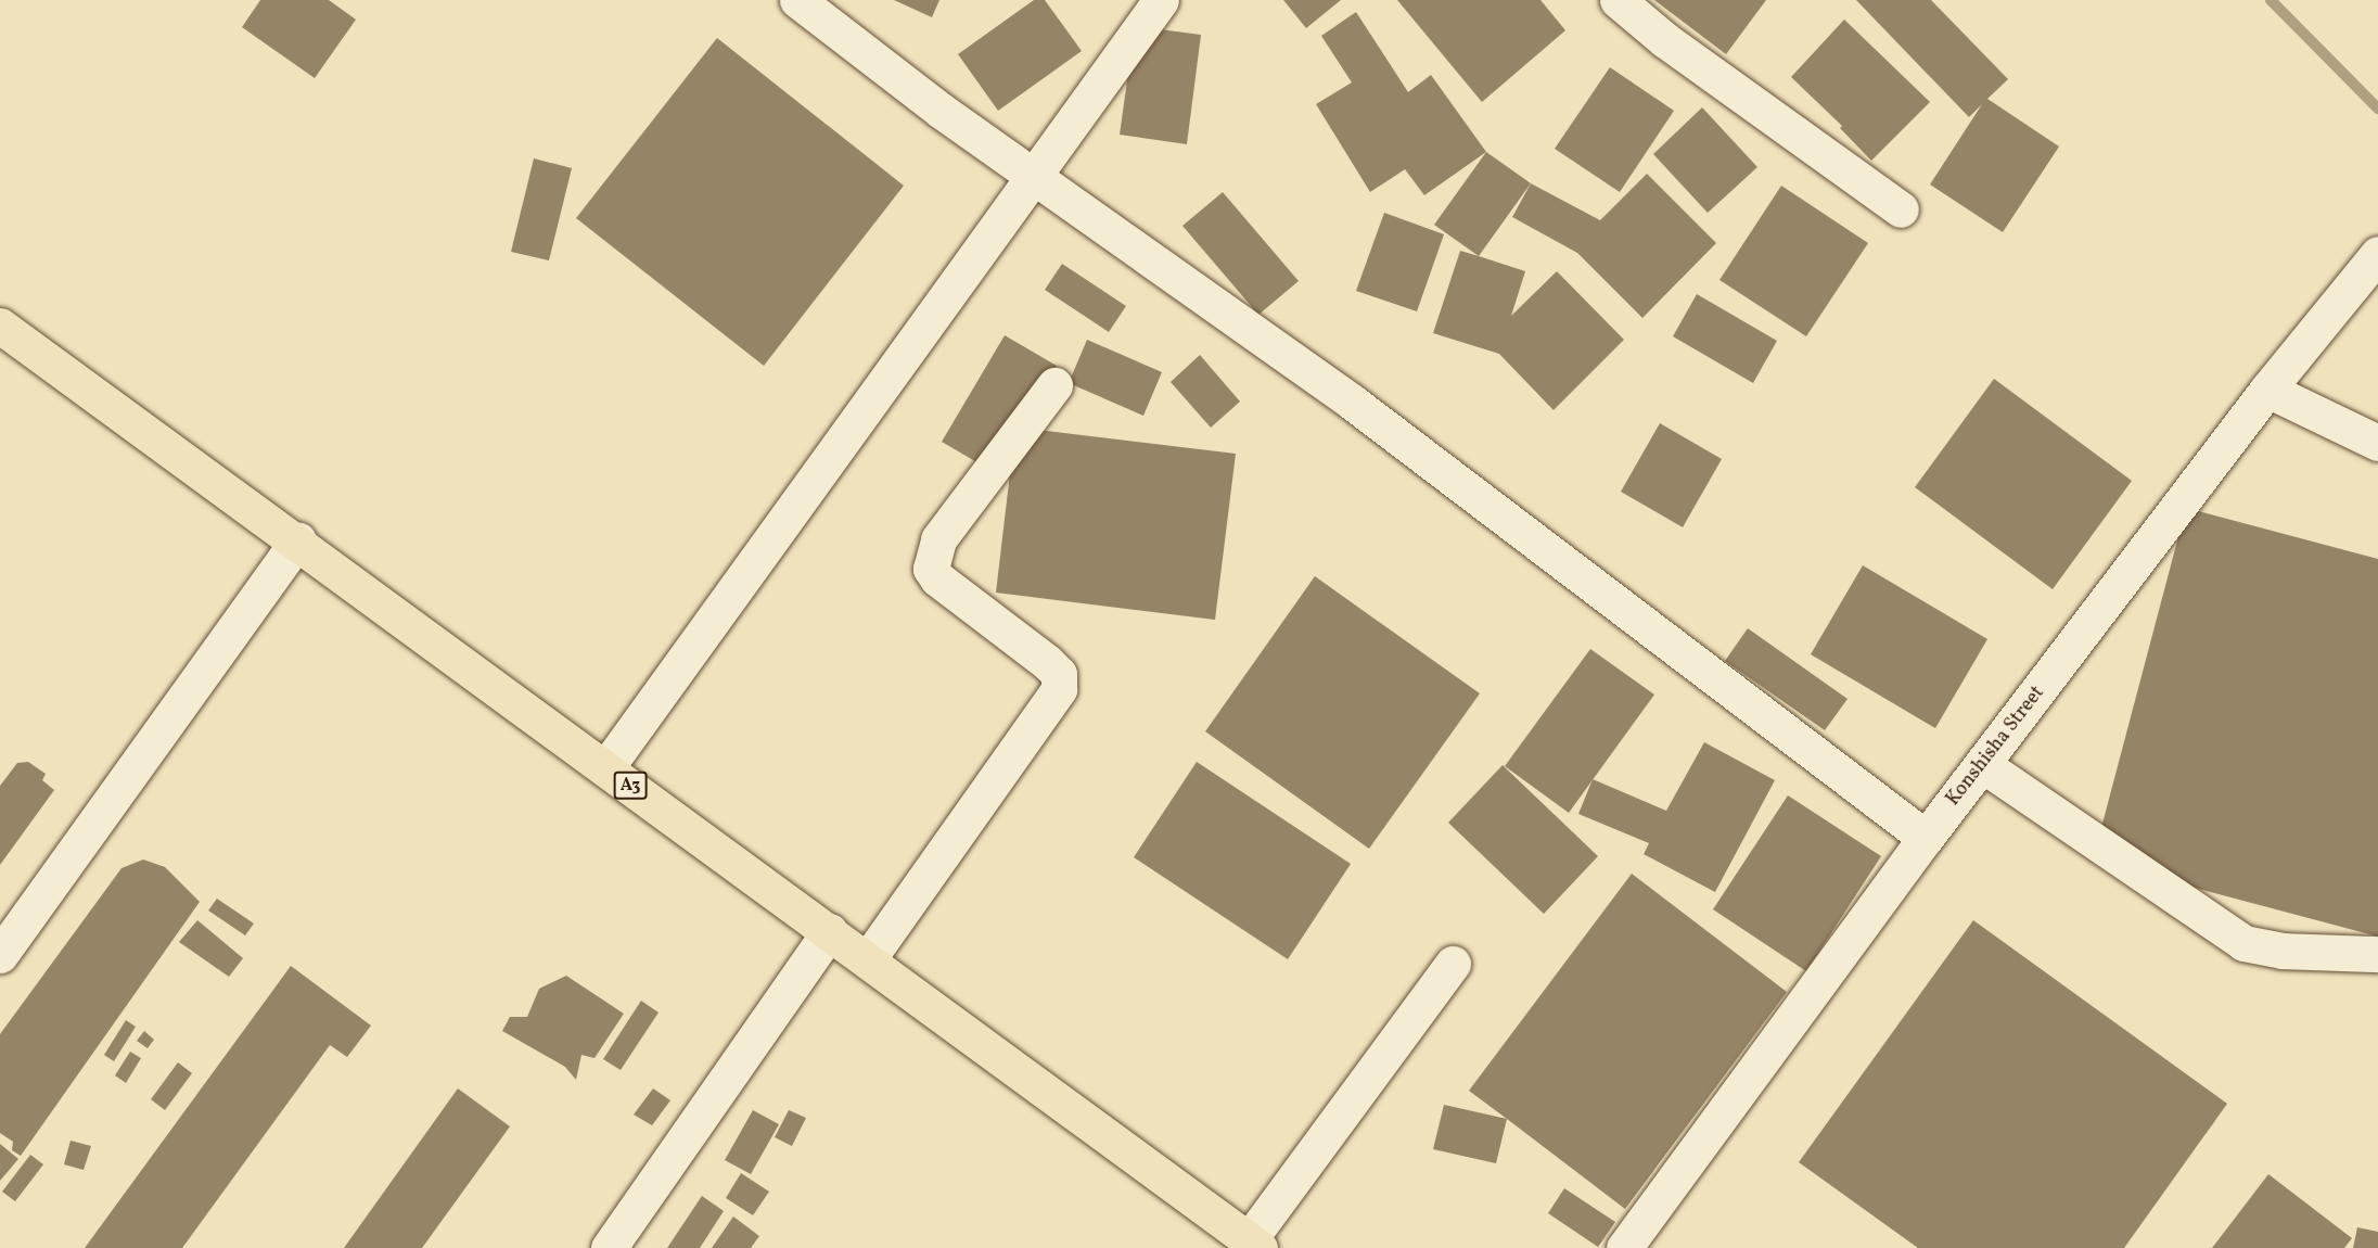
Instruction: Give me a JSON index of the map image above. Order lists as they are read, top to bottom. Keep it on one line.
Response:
{"streets":{"highway":["A3"],"street":["Konshisha Street"]}}
